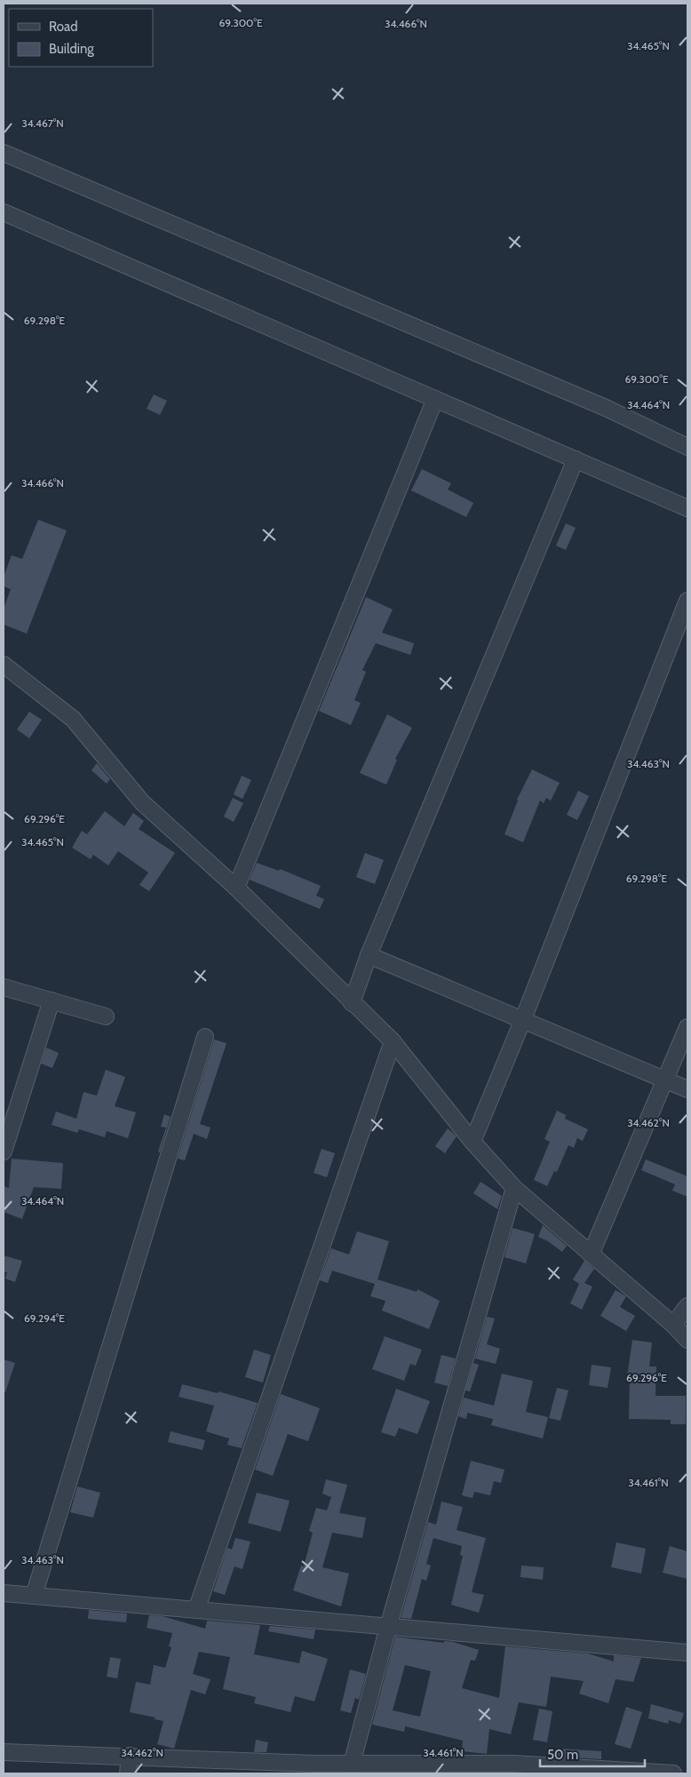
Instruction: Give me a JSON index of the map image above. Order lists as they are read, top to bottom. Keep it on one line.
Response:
{"legend":["Road","Building"],"scale_bar":"50 m","coordinates":["69.300°E","34.466°N","34.465°N","34.467°N","69.298°E","34.464°N","34.463°N","69.296°E","34.462°N","69.294°E","34.461°N"]}
